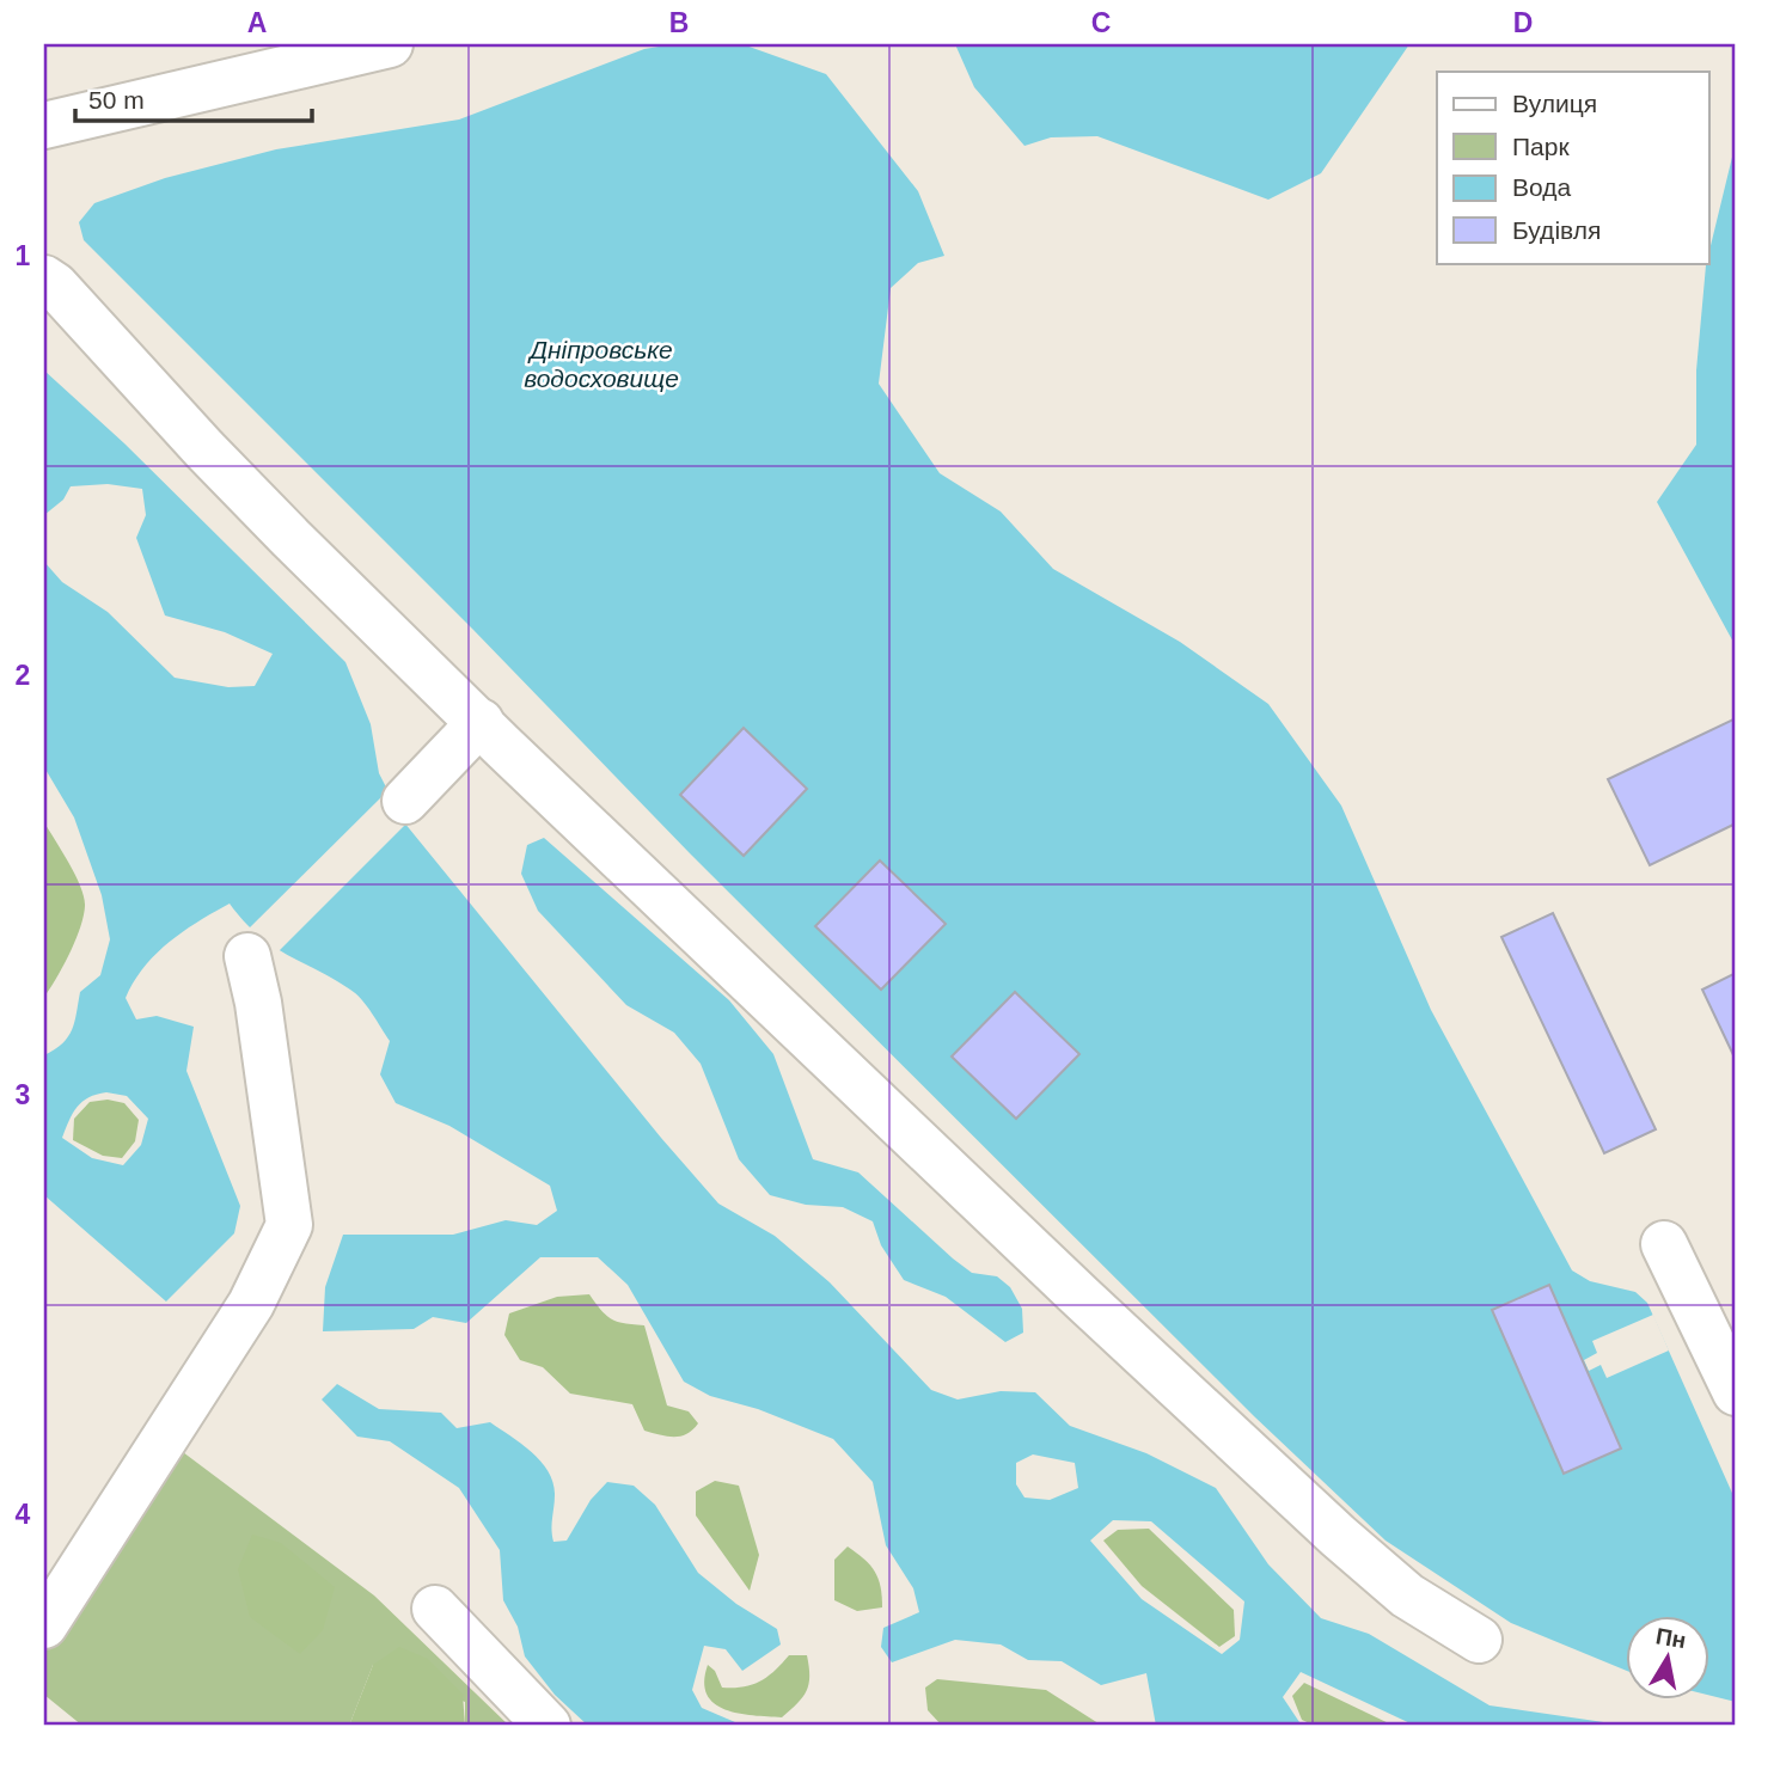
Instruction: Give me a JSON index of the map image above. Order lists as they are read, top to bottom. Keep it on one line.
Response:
{"water":["Дніпровське водосховище"],"legend":["Вулиця","Парк","Вода","Будівля"],"scale_bar":"50 m","north":"top","grid":{"columns":["A","B","C","D"],"rows":["1","2","3","4"]}}
